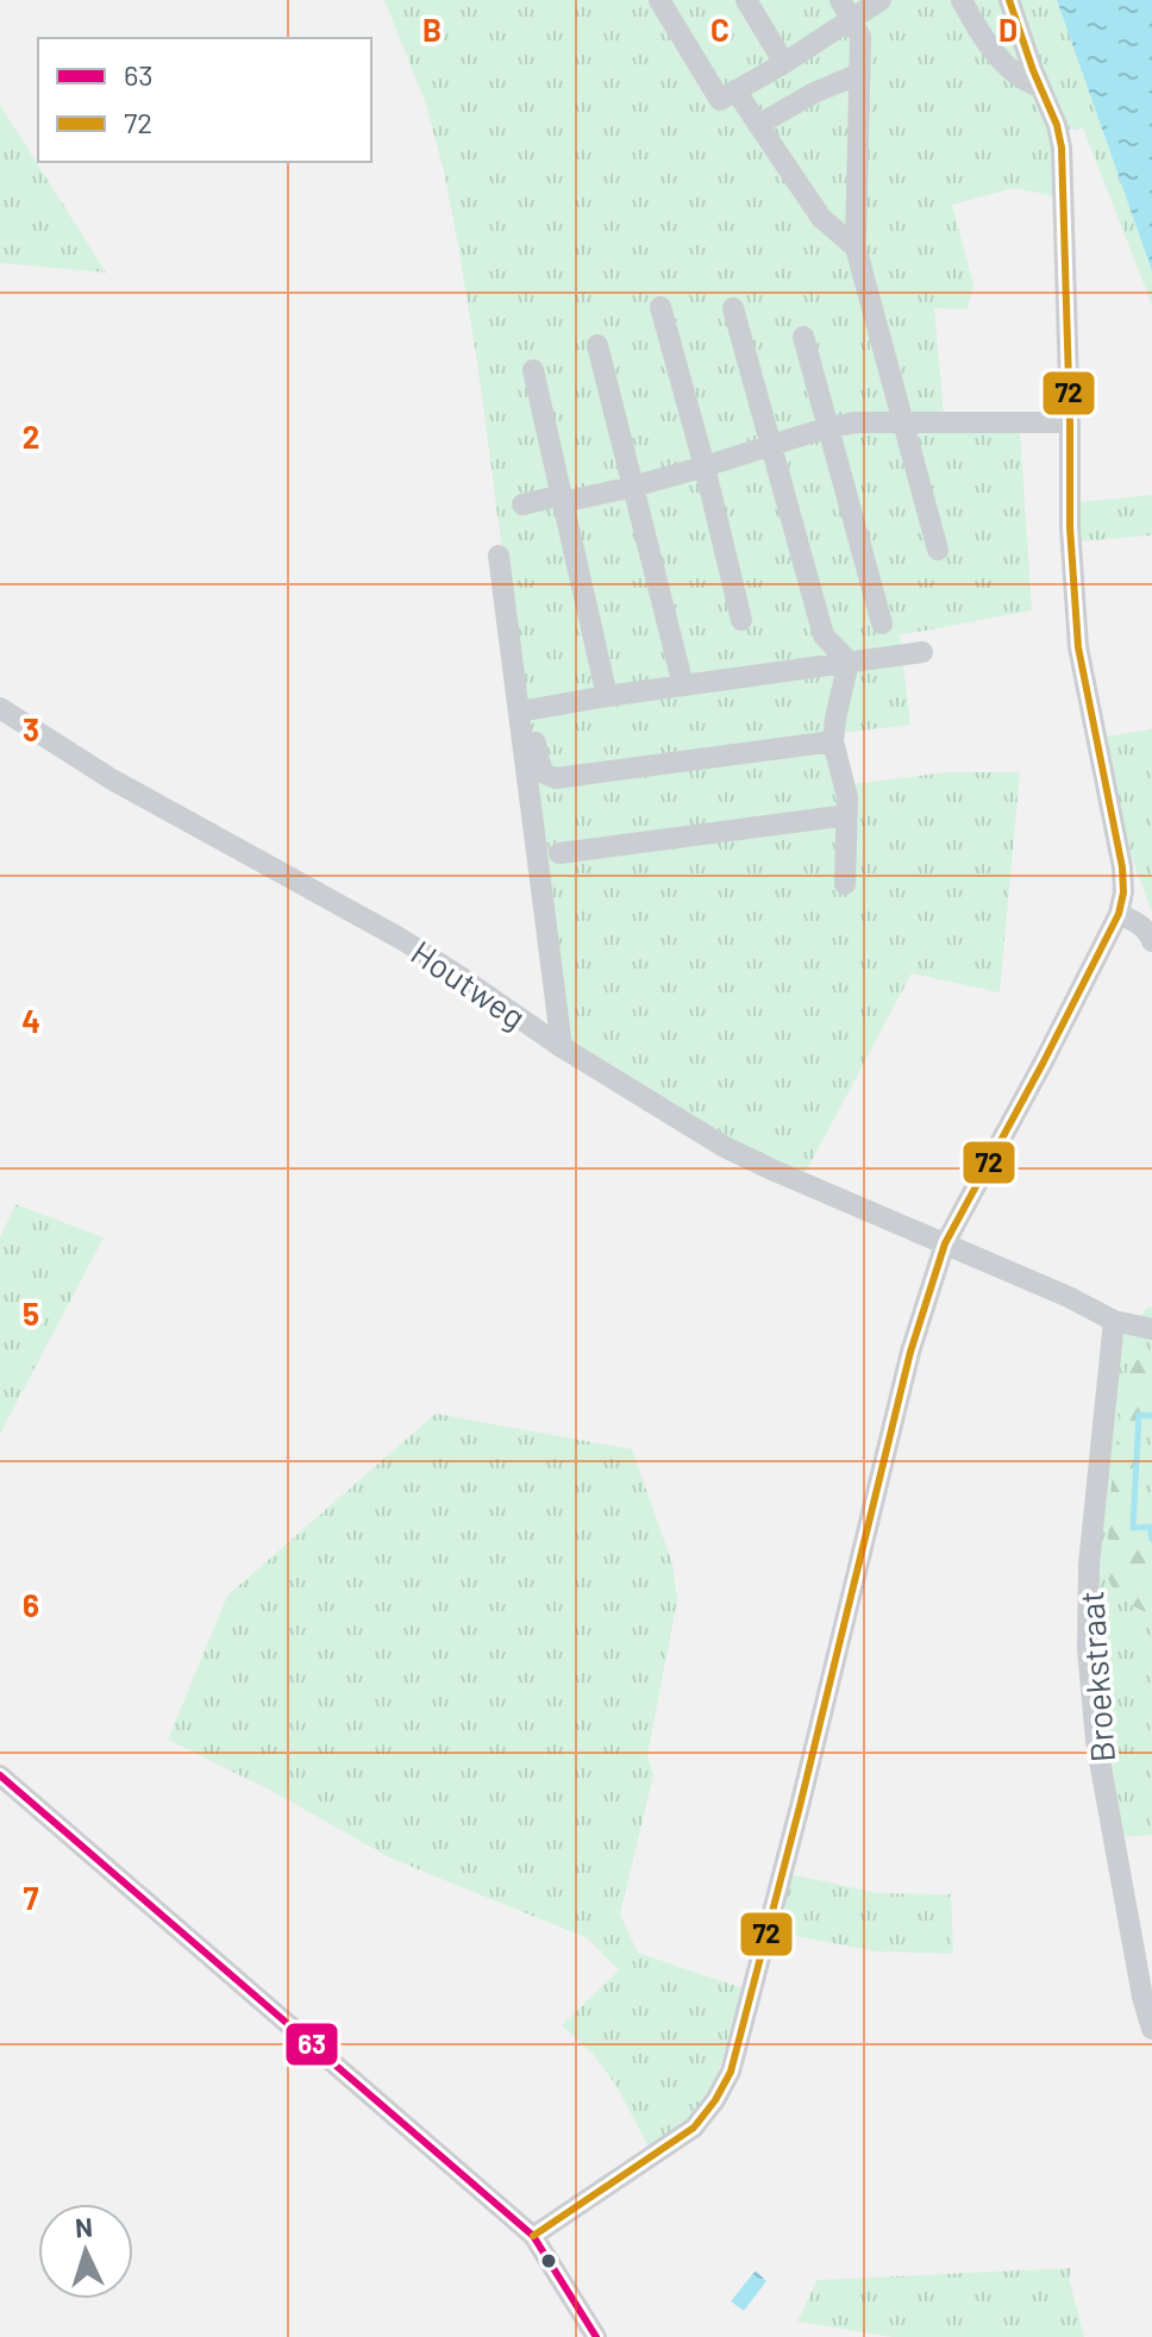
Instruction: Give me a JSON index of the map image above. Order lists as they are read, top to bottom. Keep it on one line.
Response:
{"streets":{"street":["Houtweg","Broekstraat"]},"crossings":[["Houtweg","Broekstraat"]],"lines":["transit line 72","transit line 63"],"legend":["63","72"],"north":"top","grid":{"columns":["B","C","D"],"rows":["2","3","4","5","6","7"]}}
